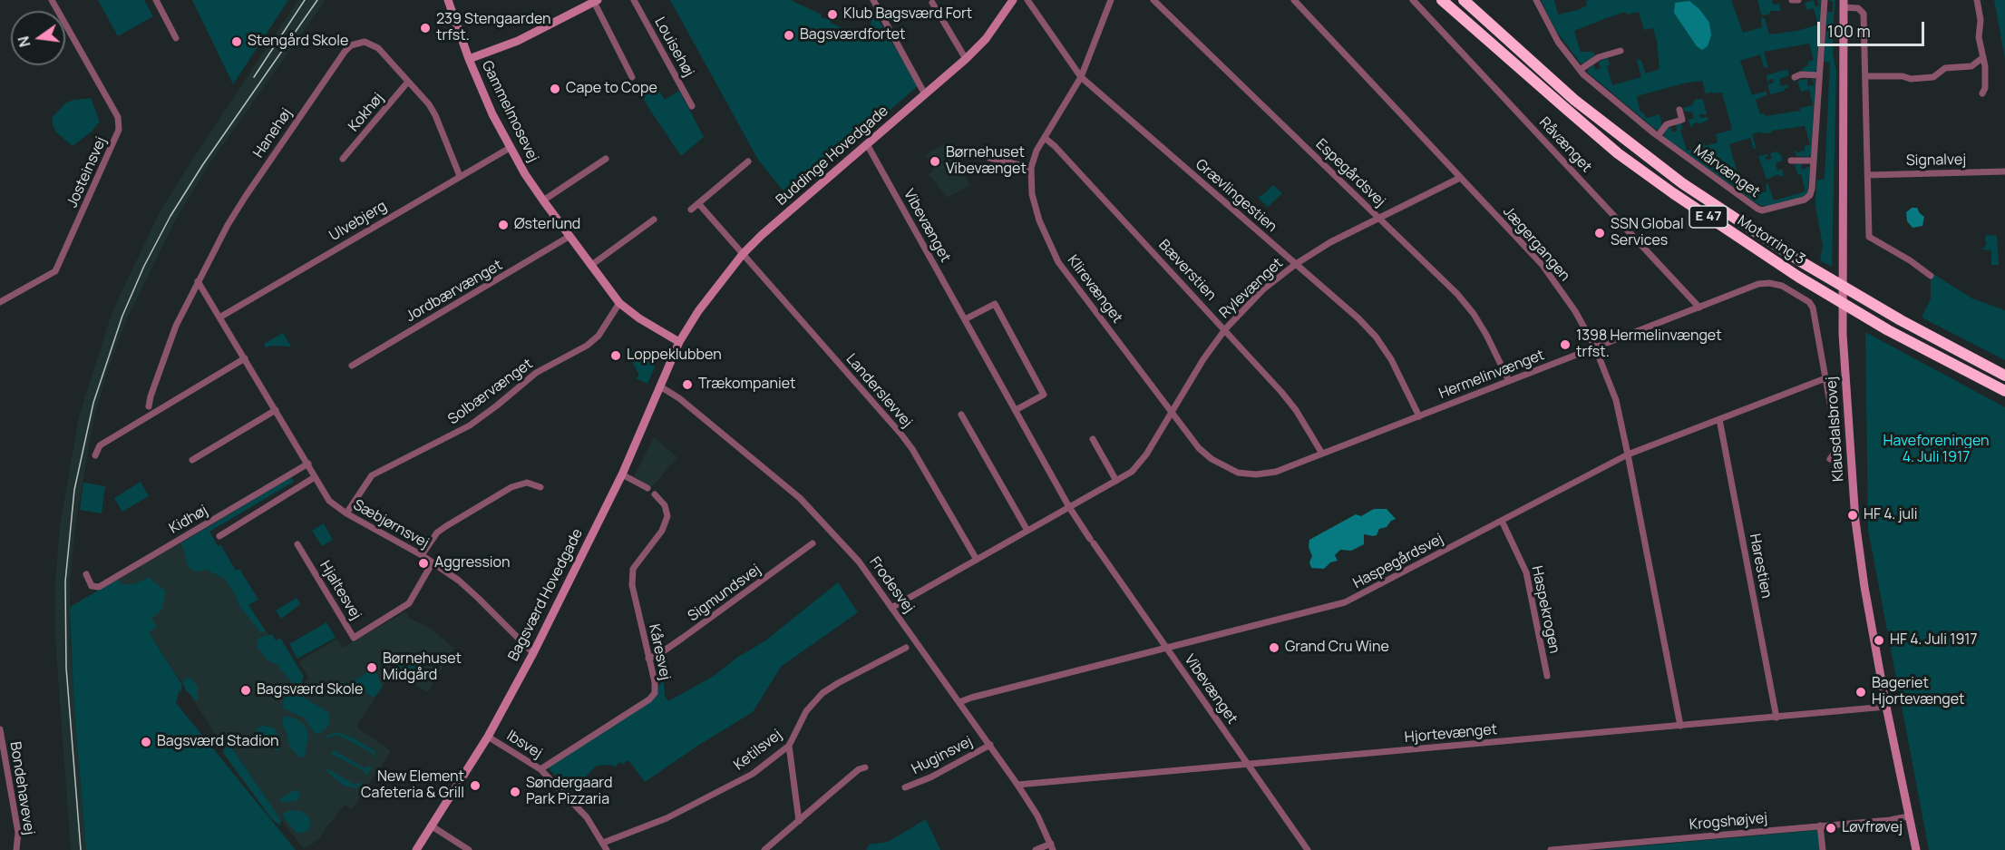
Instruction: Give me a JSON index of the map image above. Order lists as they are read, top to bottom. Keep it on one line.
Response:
{"streets":{"highway":["E 47","Motorring 3"],"street":["Louisehøj","Gammelmosevej","Kokhøj","Hanehøj","Råvænget","Buddinge Hovedgade","Signalvej","Mårvænget","Josteinsvej","Espegårdsvej","Grævlingestien","Ulvebjerg","Vibevænget","Jægergangen","Bæverstien","Rylevænget","Klirevænget","Jordbærvænget","Hermelinvænget","Landerslevvej","Solbærvænget","Klausdalsbrovej","Kidhøj","Sæbjørnsvej","Haspegårdsvej","Harestien","Frodesvej","Hjaltesvej","Sigmundsvej","Bagsværd Hovedgade","Haspekrogen","Kåresvej","Hjortevænget","Ibsvej","Ketilsvej","Huginsvej","Bondehavevej","Krogshøjvej"]},"crossings":[["Gammelmosevej","Buddinge Hovedgade"],["Gammelmosevej","Ulvebjerg"],["Gammelmosevej","Jordbærvænget"],["Gammelmosevej","Solbærvænget"],["Gammelmosevej","Bagsværd Hovedgade"],["Kokhøj","Hanehøj"],["Hanehøj","Ulvebjerg"],["Hanehøj","Sæbjørnsvej"],["Råvænget","Hermelinvænget"],["Buddinge Hovedgade","Vibevænget"],["Buddinge Hovedgade","Landerslevvej"],["Buddinge Hovedgade","Bagsværd Hovedgade"],["Espegårdsvej","Rylevænget"],["Espegårdsvej","Hermelinvænget"],["Grævlingestien","Rylevænget"],["Grævlingestien","Klirevænget"],["Grævlingestien","Hermelinvænget"],["Ulvebjerg","Sæbjørnsvej"],["Vibevænget","Rylevænget"],["Vibevænget","Haspegårdsvej"],["Vibevænget","Hjortevænget"],["Jægergangen","Rylevænget"],["Jægergangen","Hermelinvænget"],["Jægergangen","Haspegårdsvej"],["Jægergangen","Hjortevænget"],["Bæverstien","Rylevænget"],["Bæverstien","Klirevænget"],["Bæverstien","Hermelinvænget"],["Rylevænget","Klirevænget"],["Rylevænget","Hermelinvænget"],["Rylevænget","Landerslevvej"],["Rylevænget","Frodesvej"],["Klirevænget","Hermelinvænget"],["Hermelinvænget","Haspegårdsvej"],["Solbærvænget","Sæbjørnsvej"],["Klausdalsbrovej","Hjortevænget"],["Klausdalsbrovej","Krogshøjvej"],["Kidhøj","Sæbjørnsvej"],["Sæbjørnsvej","Hjaltesvej"],["Sæbjørnsvej","Bagsværd Hovedgade"],["Haspegårdsvej","Harestien"],["Haspegårdsvej","Frodesvej"],["Haspegårdsvej","Haspekrogen"],["Harestien","Hjortevænget"],["Frodesvej","Bagsværd Hovedgade"],["Frodesvej","Hjortevænget"],["Frodesvej","Huginsvej"],["Sigmundsvej","Kåresvej"],["Bagsværd Hovedgade","Ibsvej"],["Kåresvej","Ibsvej"],["Ibsvej","Ketilsvej"]],"parks":["Haveforeningen 4. Juli 1917"],"places":["Klub Bagsværd Fort","239 Stengaarden trfst.","Bagsværdfortet","Stengård Skole","Cape to Cope","Børnehuset Vibevænget","Østerlund","SSN Global Services","1398 Hermelinvænget trfst.","Loppeklubben","Trækompaniet","HF 4. juli","Aggression","HF 4. Juli 1917","Grand Cru Wine","Børnehuset Midgård","Bagsværd Skole","Bageriet Hjortevænget","Bagsværd Stadion","New Element Cafeteria & Grill","Søndergaard Park Pizzaria","Løvfrøvej"],"scale_bar":"100 m","north":"left"}
